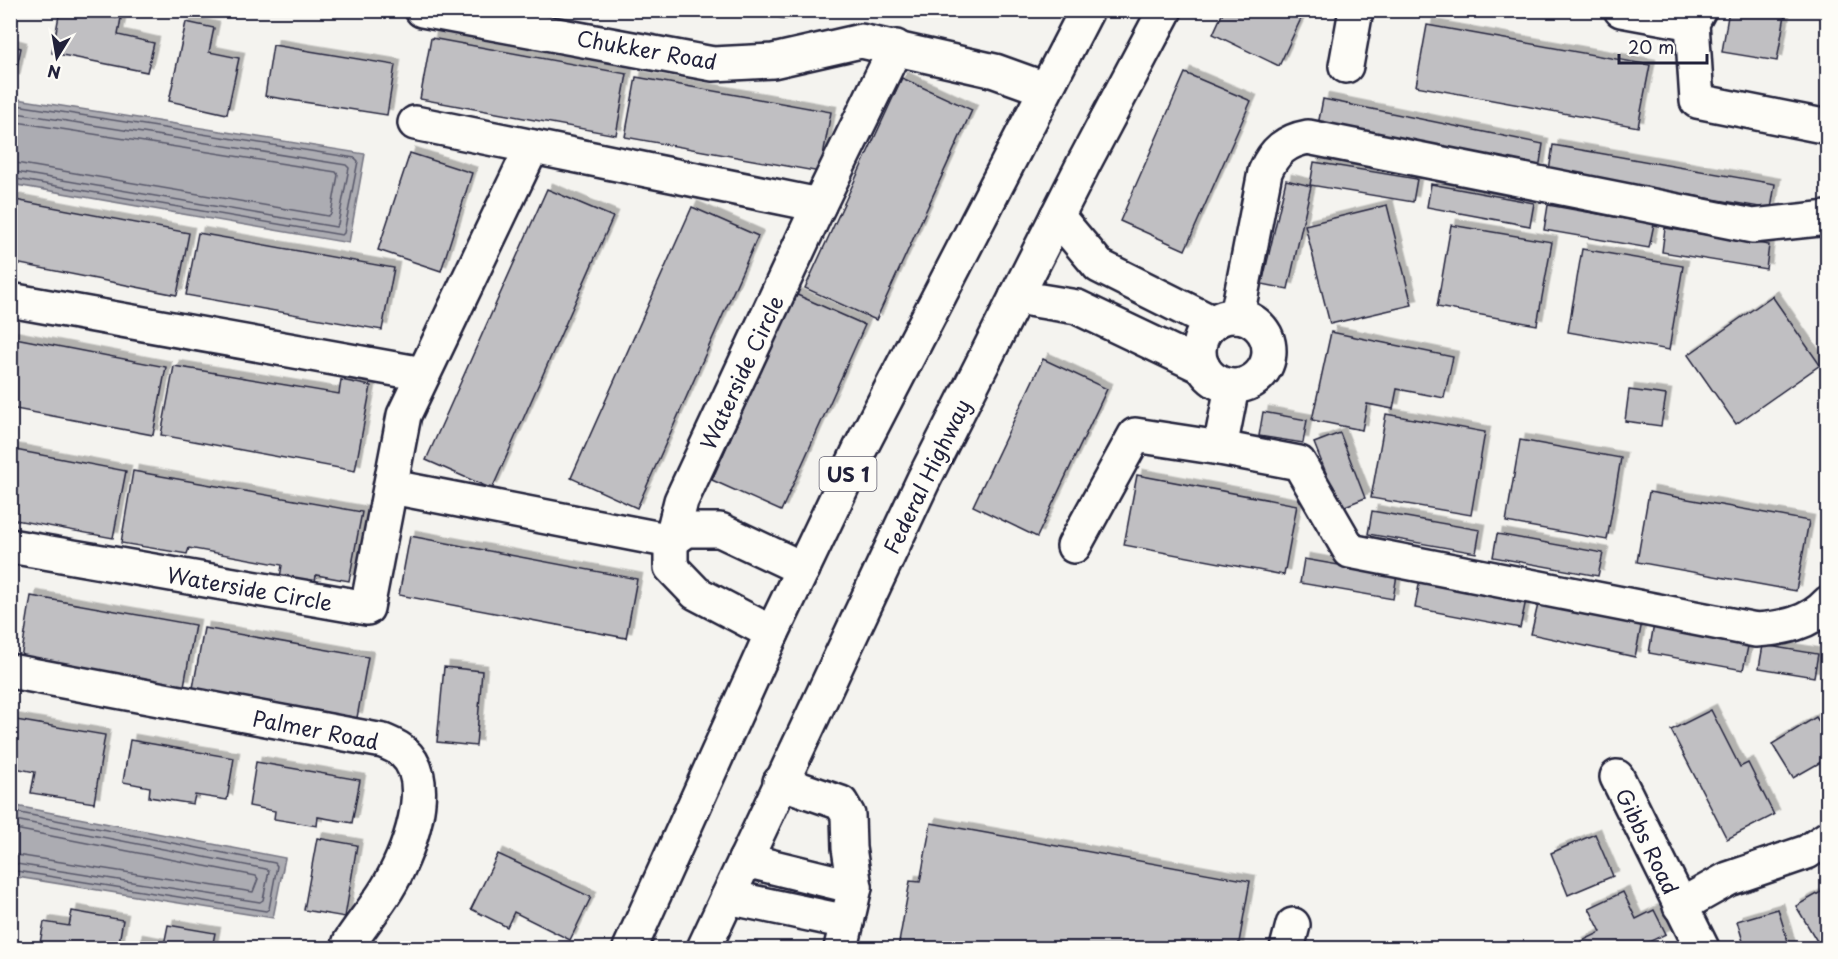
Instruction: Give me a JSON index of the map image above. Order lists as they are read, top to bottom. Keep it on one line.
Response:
{"streets":{"street":["Chukker Road","Waterside Circle","US 1","Federal Highway","Palmer Road","Gibbs Road"]},"crossings":[["Chukker Road","Waterside Circle"],["Chukker Road","US 1"],["Waterside Circle","US 1"]],"scale_bar":"20 m","north":"bottom"}
